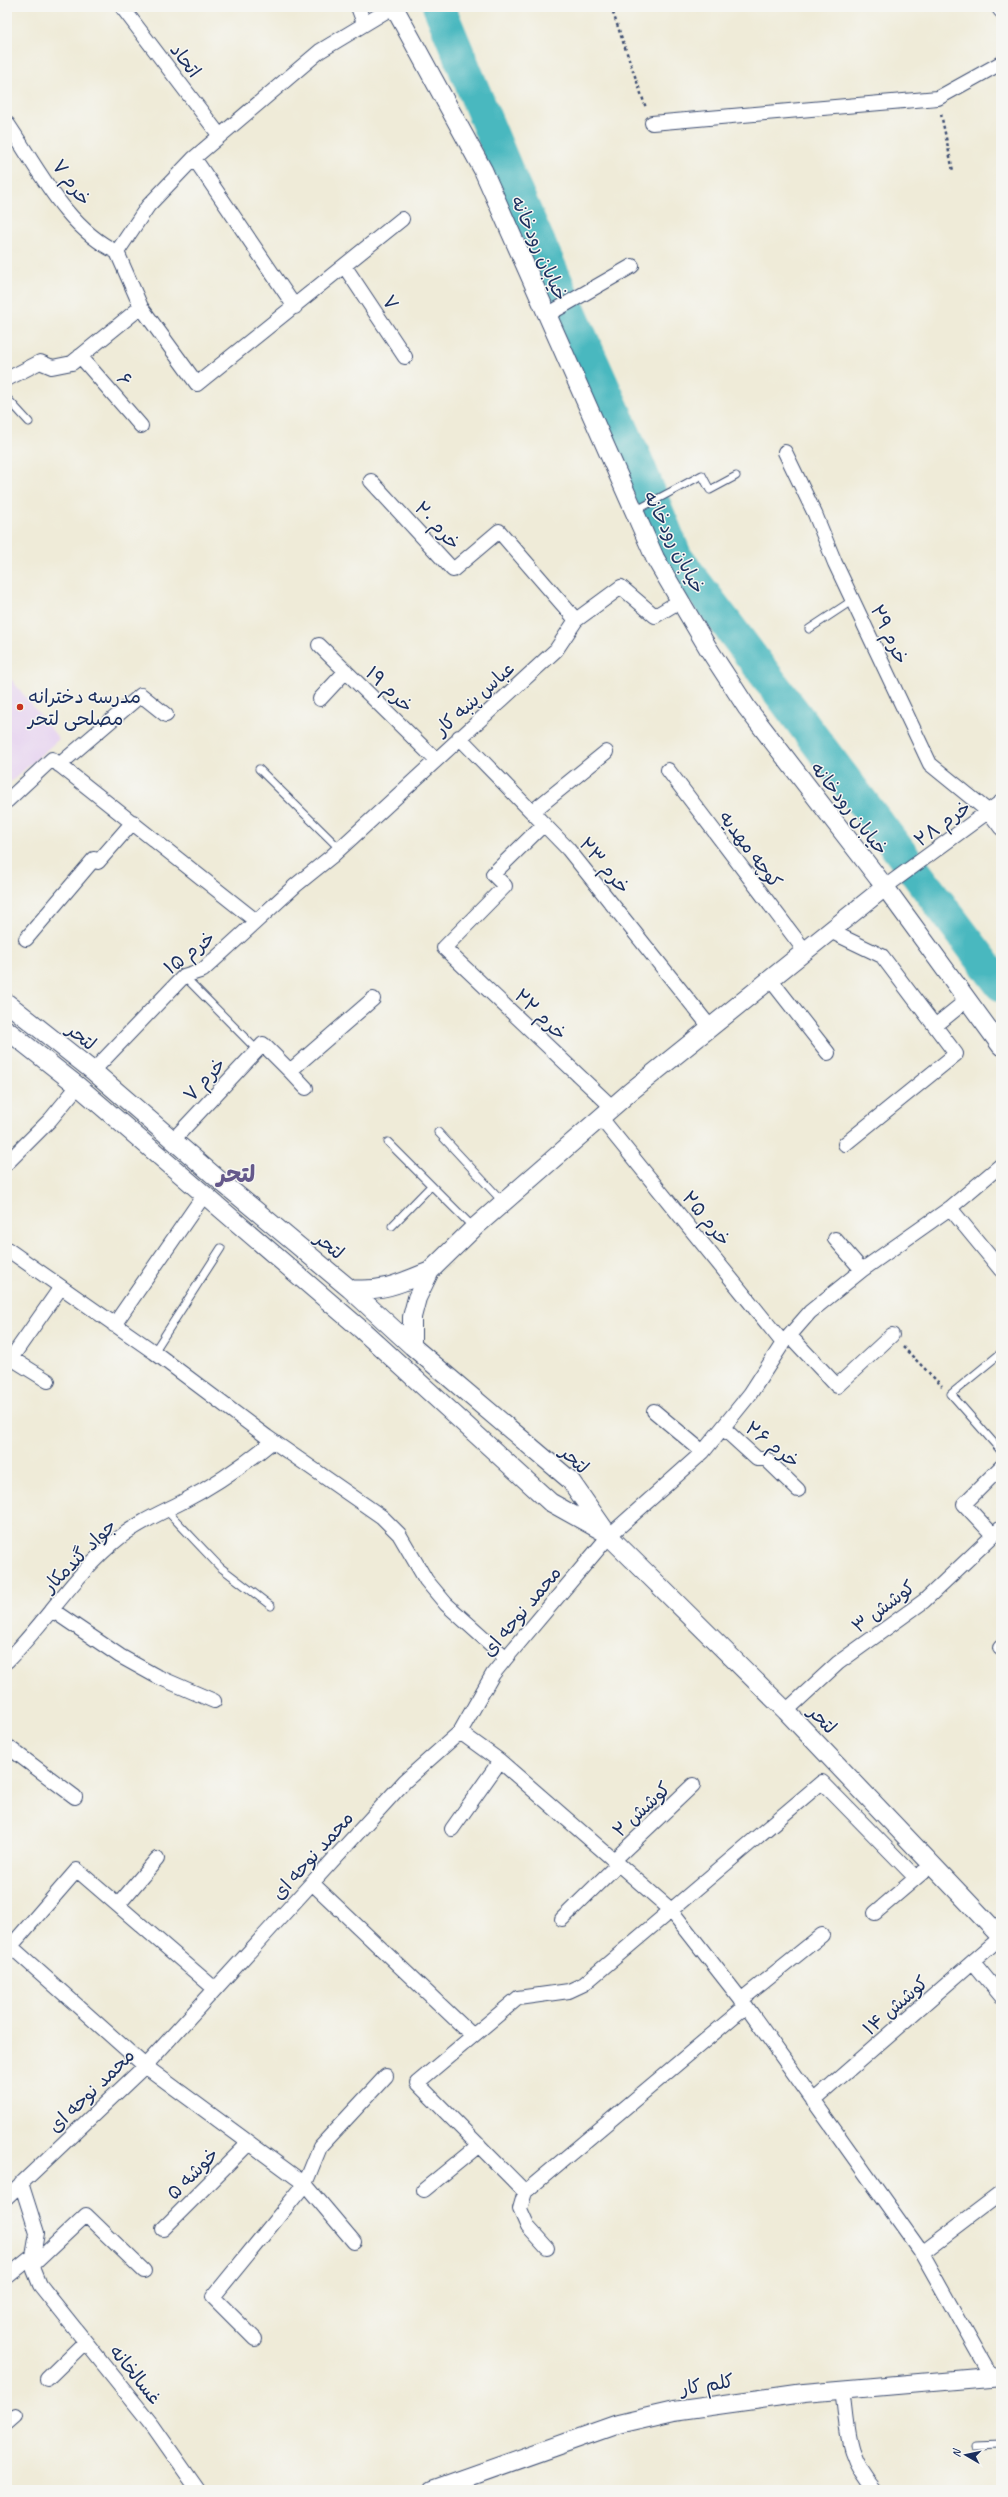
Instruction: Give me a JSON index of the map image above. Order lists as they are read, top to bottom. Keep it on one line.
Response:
{"streets":{"street":["اتحاد","خرم ۷","خیابان رودخانه","۷","۶","خرم ۲۰","خرم ۲۹","خرم ۱۹","عباس پنبه کار","خرم ۲۸","کوچه مهدیه","خرم ۲۳","خرم ۱۵","خرم ۲۲","لتحر","خرم ۲۵","خرم ۲۶","جواد گندمکار","کوشش ۳","محمد نوحه ای","کوشش ۲","کوشش ۱۴","خوشه ۵","غسالخانه","کلم کار"]},"crossings":[["خرم ۷","لتحر"],["خیابان رودخانه","عباس پنبه کار"],["خیابان رودخانه","خرم ۲۸"],["خرم ۲۰","عباس پنبه کار"],["خرم ۲۹","خرم ۲۸"],["خرم ۱۹","عباس پنبه کار"],["عباس پنبه کار","خرم ۲۳"],["عباس پنبه کار","خرم ۱۵"],["خرم ۲۳","خرم ۲۲"],["خرم ۱۵","لتحر"],["خرم ۲۲","خرم ۲۵"],["لتحر","کوشش ۳"],["لتحر","محمد نوحه ای"],["لتحر","کوشش ۱۴"],["خرم ۲۵","محمد نوحه ای"],["خرم ۲۶","محمد نوحه ای"]],"districts":["لتحر"],"places":["مدرسه دخترانه مصلحی لتحر"],"north":"left"}
